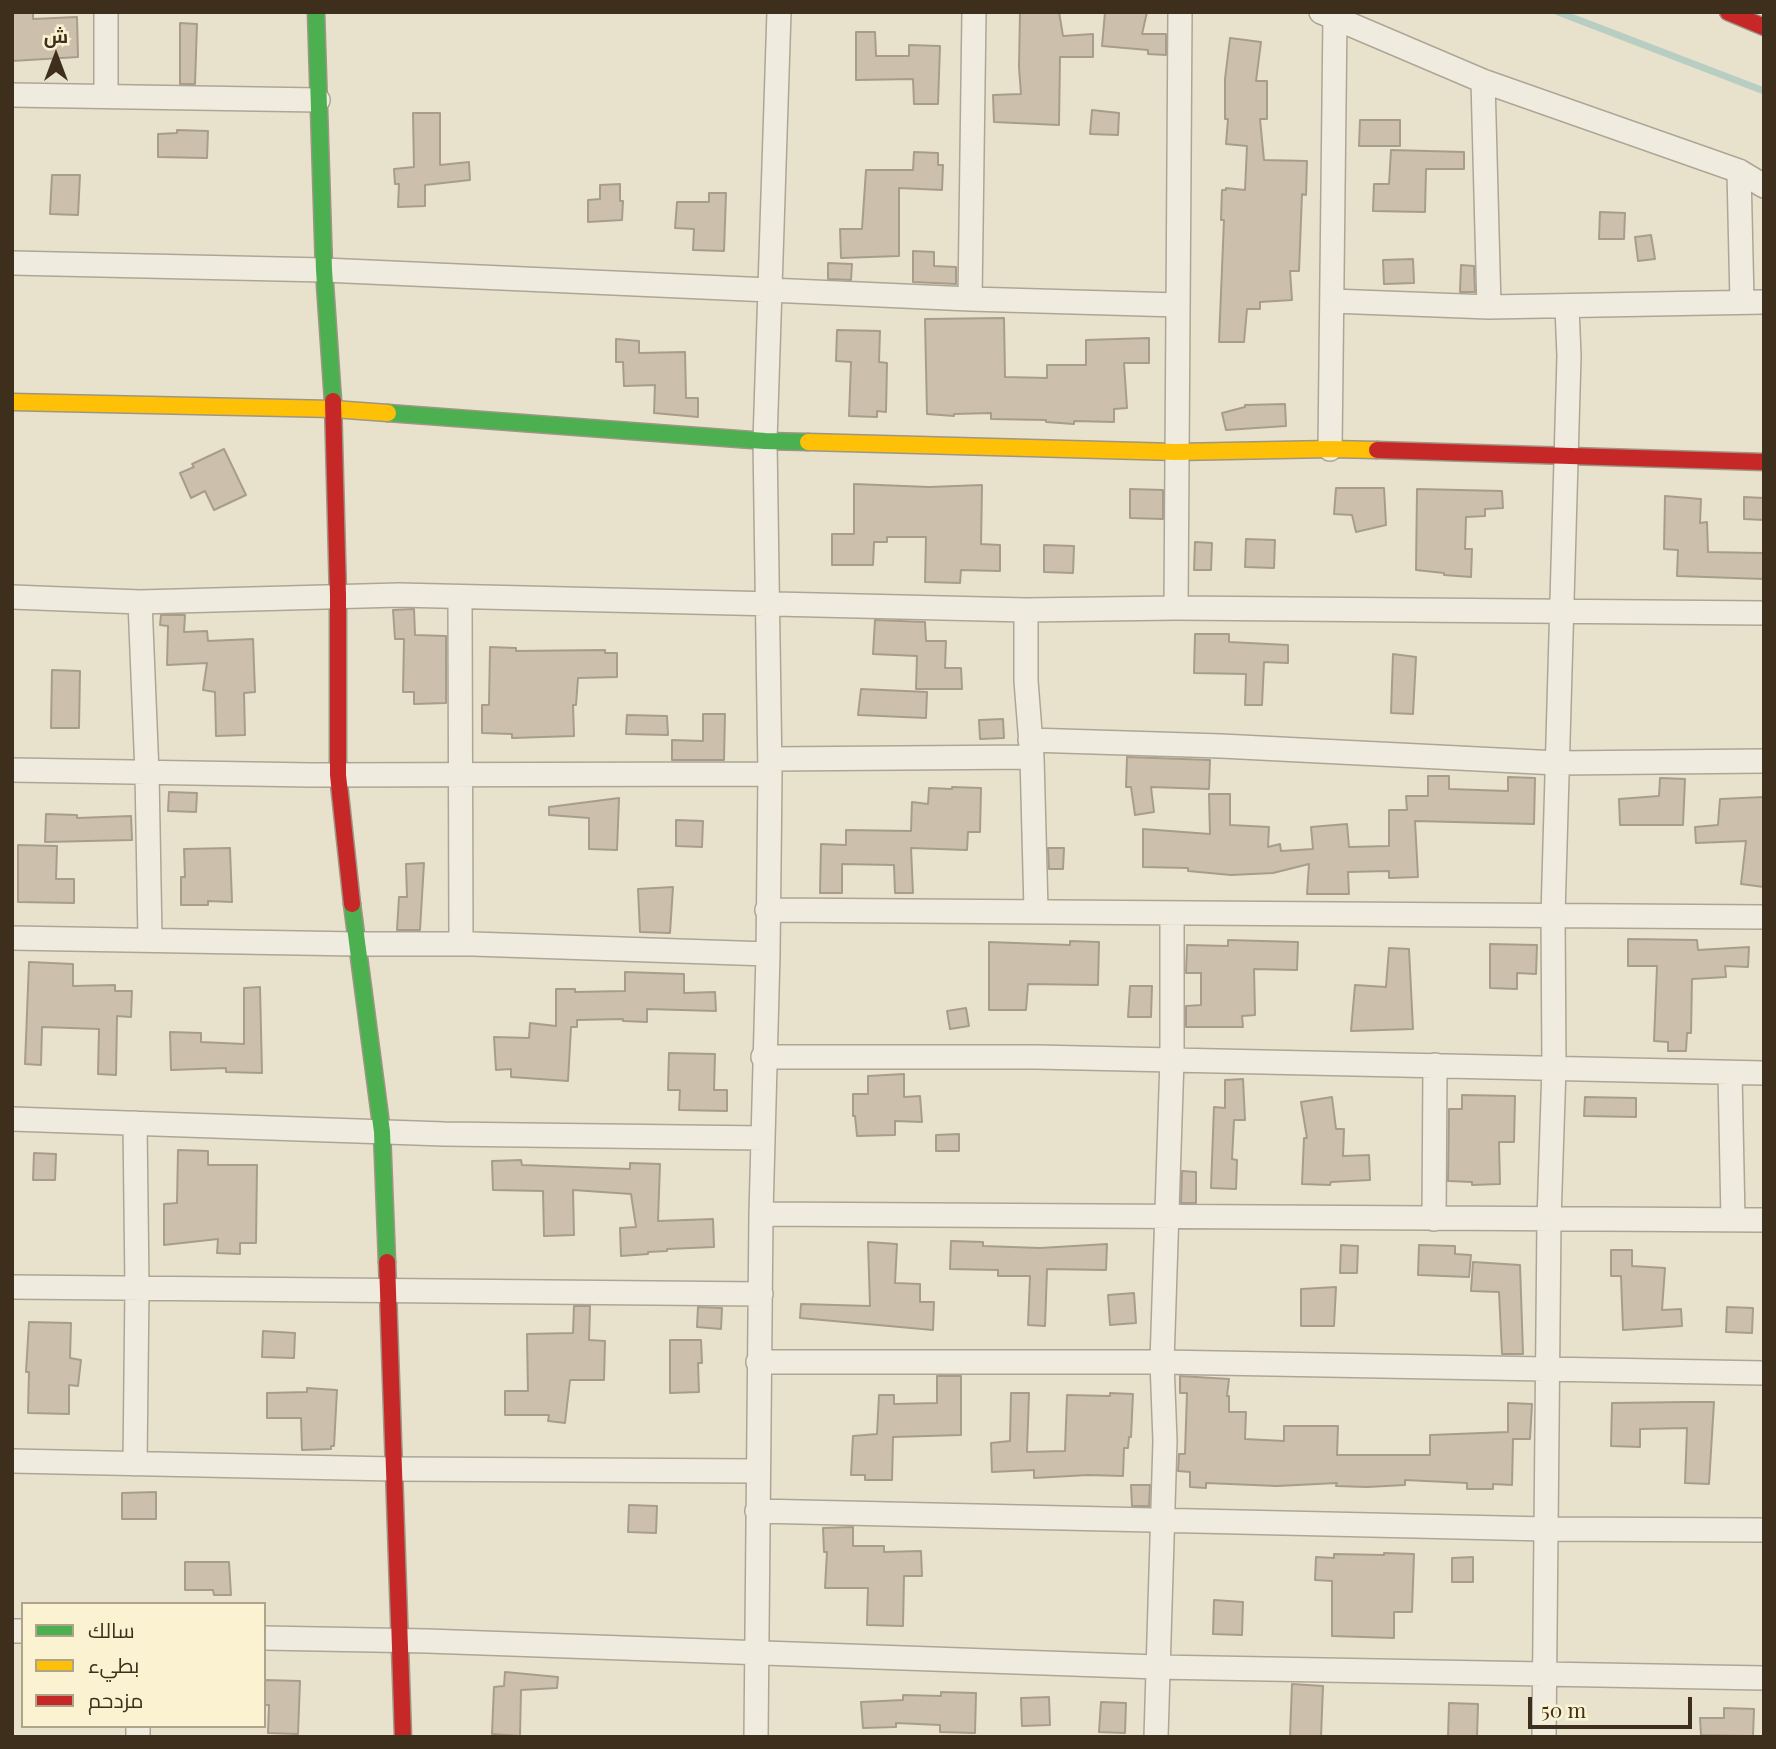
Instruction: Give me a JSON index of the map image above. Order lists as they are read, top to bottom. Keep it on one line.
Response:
{"legend":["سالك","بطيء","مزدحم"],"scale_bar":"50 m","north":"top"}
